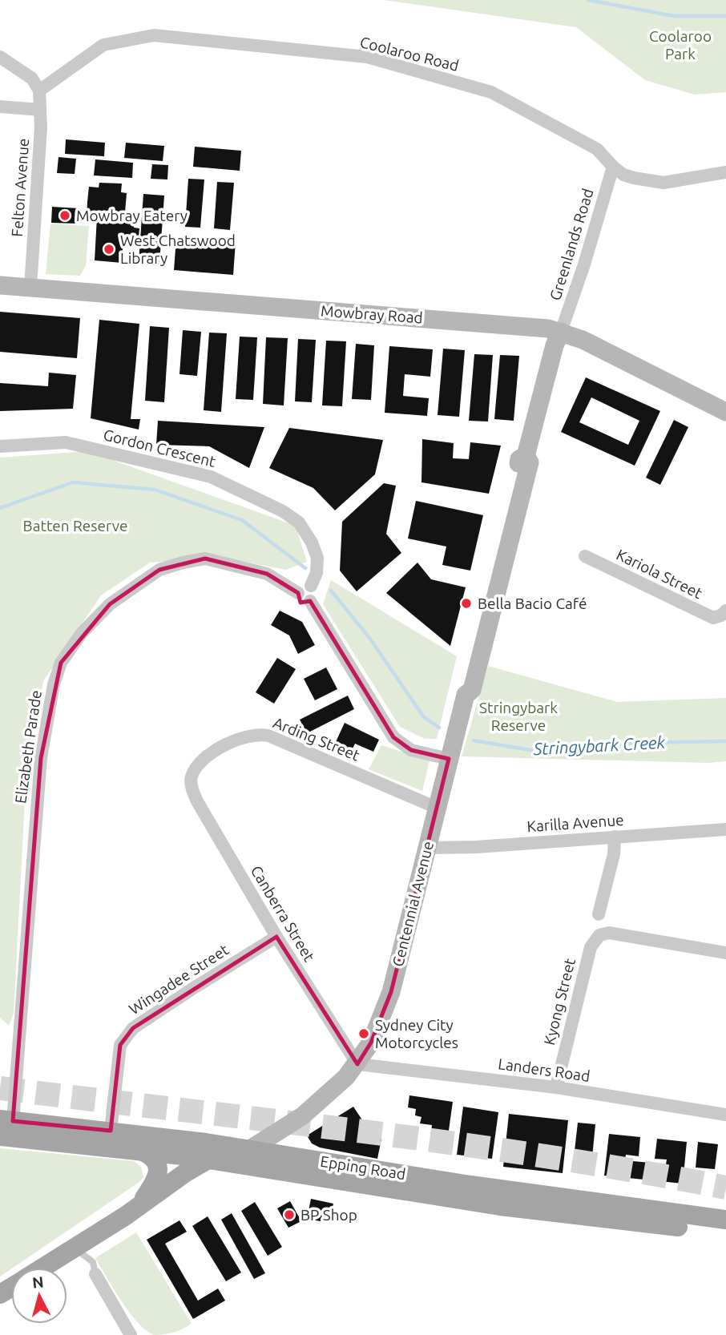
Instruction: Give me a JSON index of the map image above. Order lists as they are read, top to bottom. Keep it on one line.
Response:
{"streets":{"main road":["Mowbray Road","Centennial Avenue","Epping Road"],"street":["Coolaroo Road","Felton Avenue","Greenlands Road","Gordon Crescent","Kariola Street","Arding Street","Elizabeth Parade","Karilla Avenue","Canberra Street","Wingadee Street","Kyong Street","Landers Road"]},"crossings":[["Coolaroo Road","Felton Avenue"],["Coolaroo Road","Greenlands Road"],["Felton Avenue","Mowbray Road"],["Greenlands Road","Mowbray Road"],["Greenlands Road","Centennial Avenue"],["Mowbray Road","Centennial Avenue"],["Gordon Crescent","Elizabeth Parade"],["Arding Street","Centennial Avenue"],["Arding Street","Canberra Street"],["Elizabeth Parade","Epping Road"],["Karilla Avenue","Centennial Avenue"],["Centennial Avenue","Canberra Street"],["Centennial Avenue","Landers Road"],["Centennial Avenue","Epping Road"],["Canberra Street","Wingadee Street"],["Canberra Street","Landers Road"],["Wingadee Street","Epping Road"],["Kyong Street","Landers Road"]],"water":["Stringybark Creek"],"parks":["Coolaroo Park","Batten Reserve","Stringybark Reserve"],"places":["Mowbray Eatery","West Chatswood Library","Bella Bacio Café","Sydney City Motorcycles","BP Shop"],"north":"top"}
